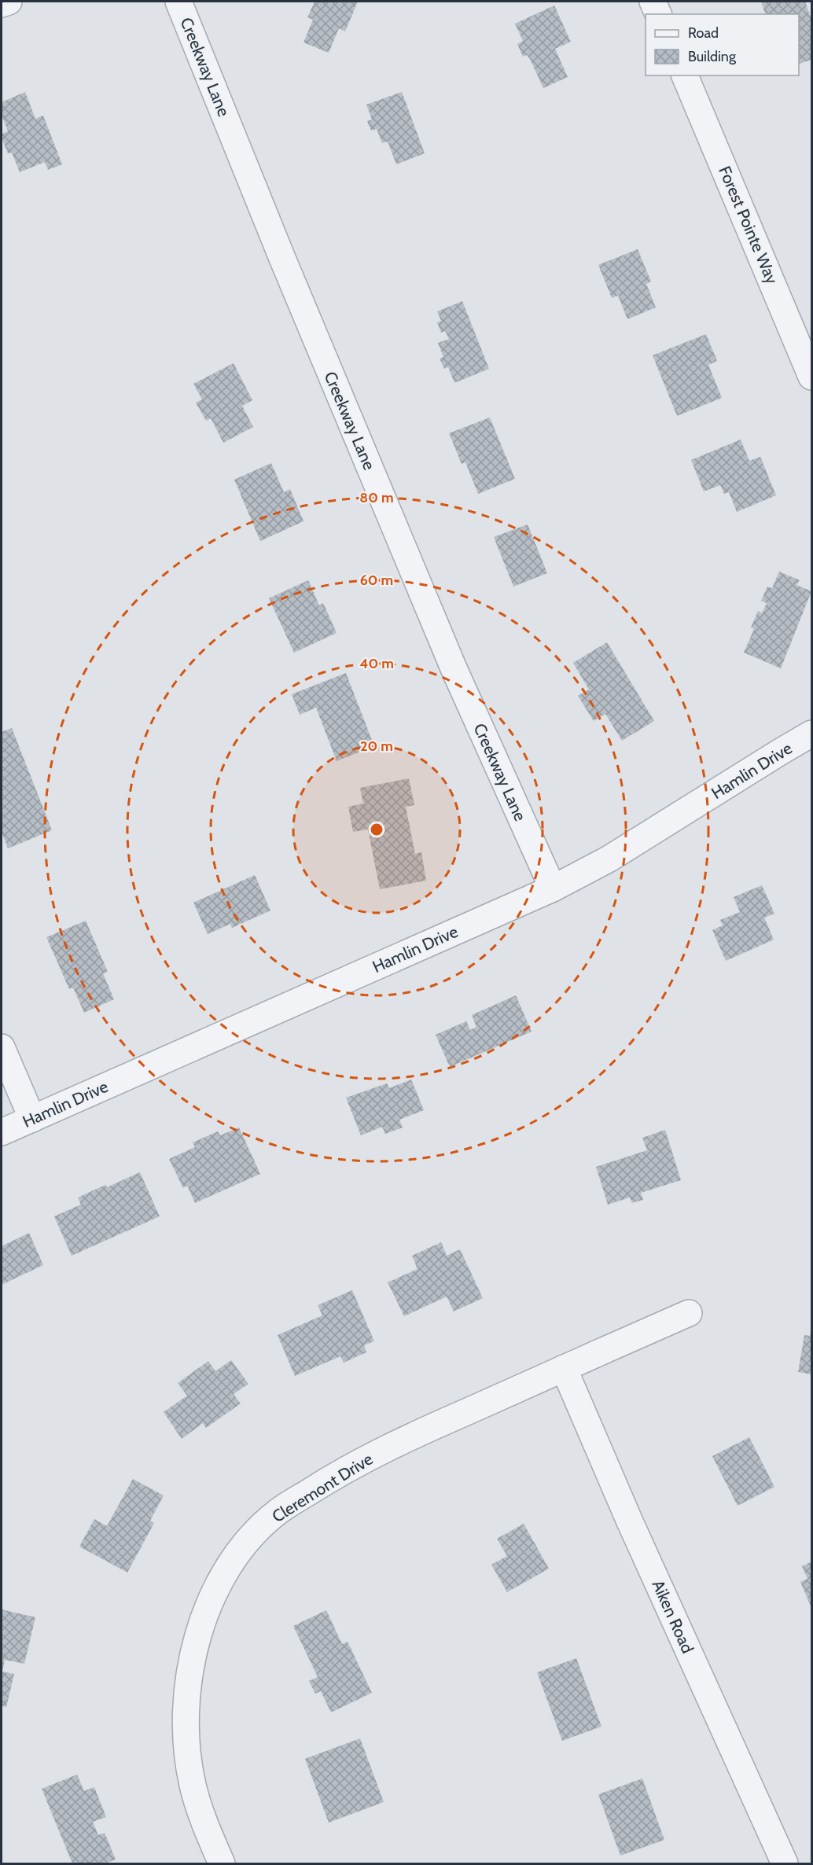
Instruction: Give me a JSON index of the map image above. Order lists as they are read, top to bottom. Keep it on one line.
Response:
{"streets":{"street":["Creekway Lane","Forest Pointe Way","Hamlin Drive","Cleremont Drive","Aiken Road"]},"crossings":[["Creekway Lane","Hamlin Drive"],["Cleremont Drive","Aiken Road"]],"legend":["Road","Building"],"rings":["80 m","60 m","40 m","20 m"]}
